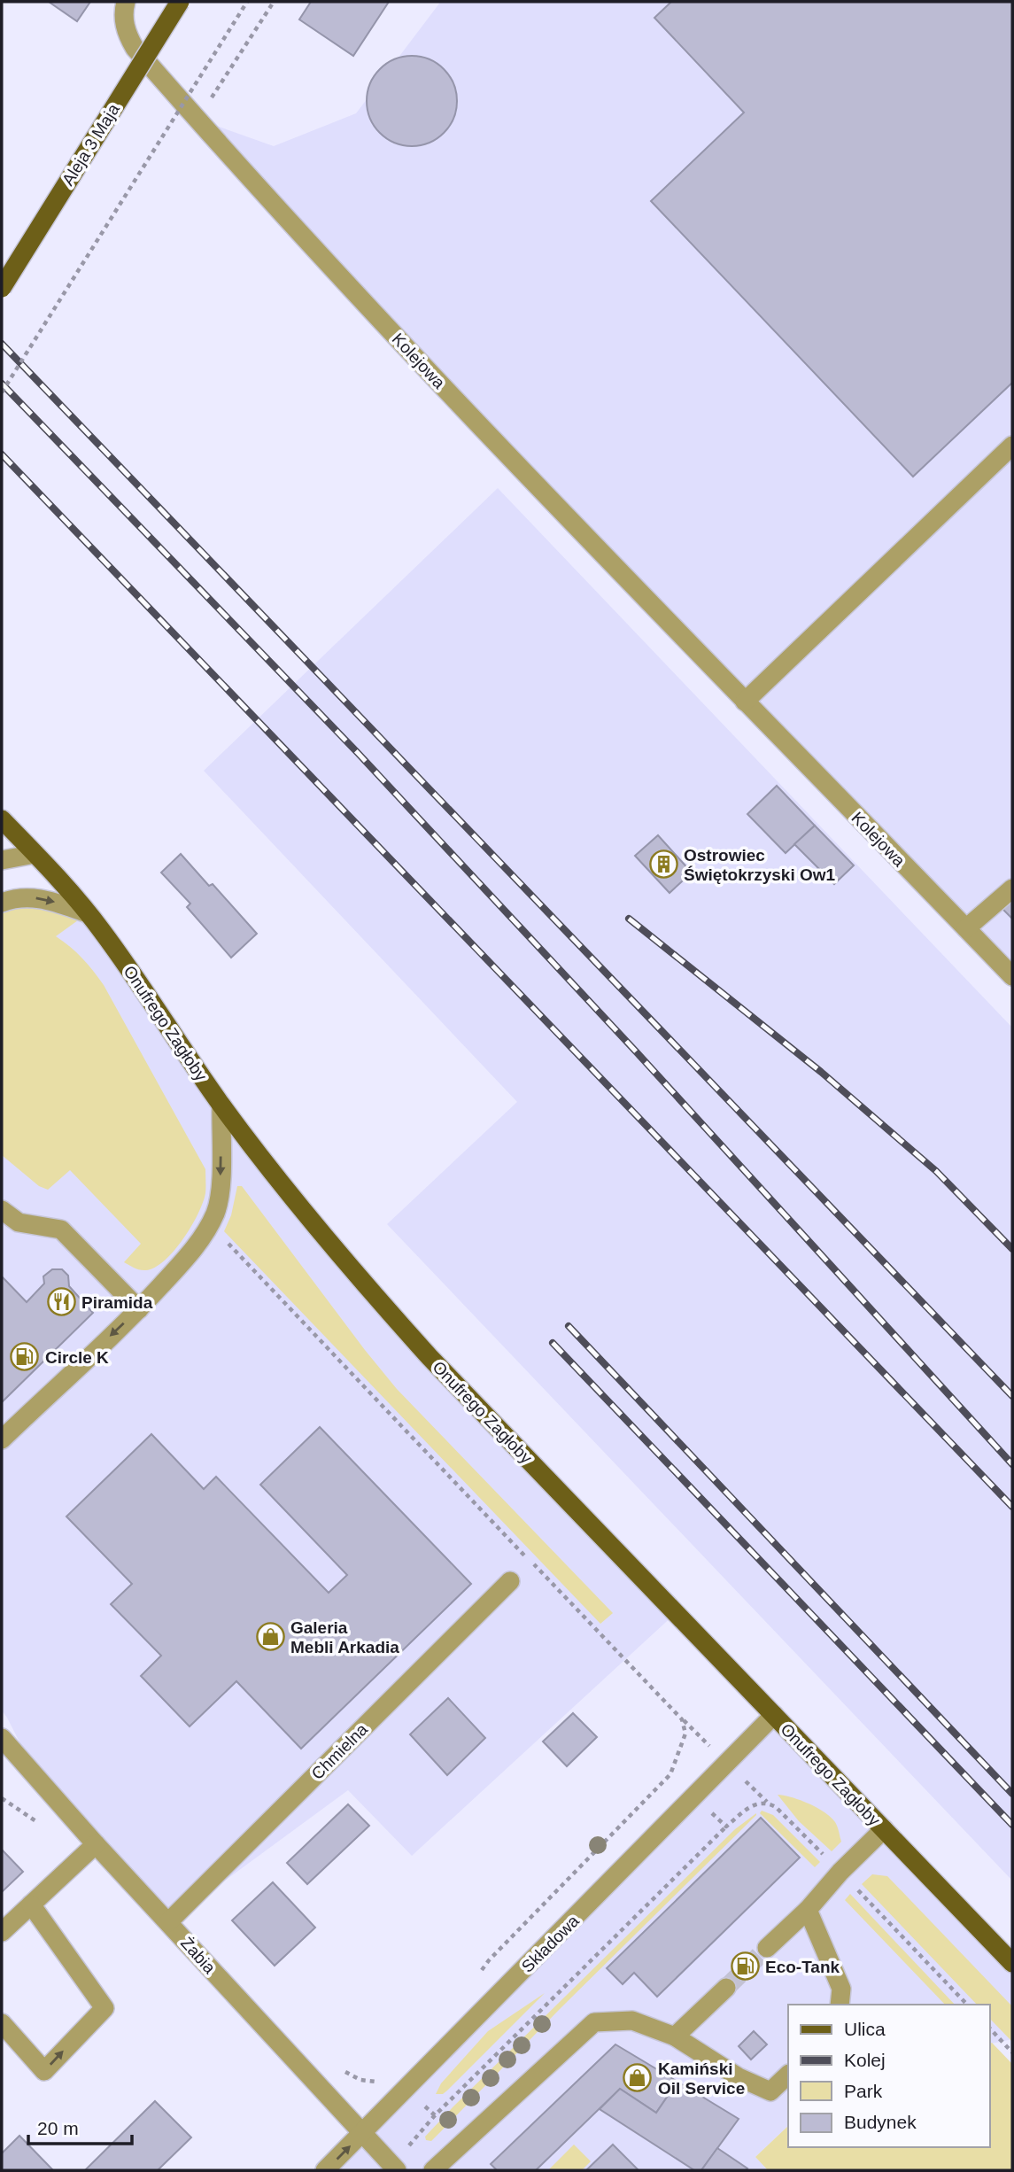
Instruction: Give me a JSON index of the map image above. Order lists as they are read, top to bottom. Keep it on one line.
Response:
{"streets":{"main road":["Aleja 3 Maja","Onufrego Zagłoby"],"street":["Kolejowa","Chmielna","Składowa","Żabia"]},"crossings":[["Onufrego Zagłoby","Składowa"],["Chmielna","Żabia"],["Składowa","Żabia"]],"places":{"building":["Ostrowiec Świętokrzyski Ow1"],"restaurant":["Piramida"],"fuel station":["Circle K","Eco-Tank"],"shop":["Galeria Mebli Arkadia","Kamiński Oil Service"]},"legend":["Ulica","Kolej","Park","Budynek"],"scale_bar":"20 m"}
